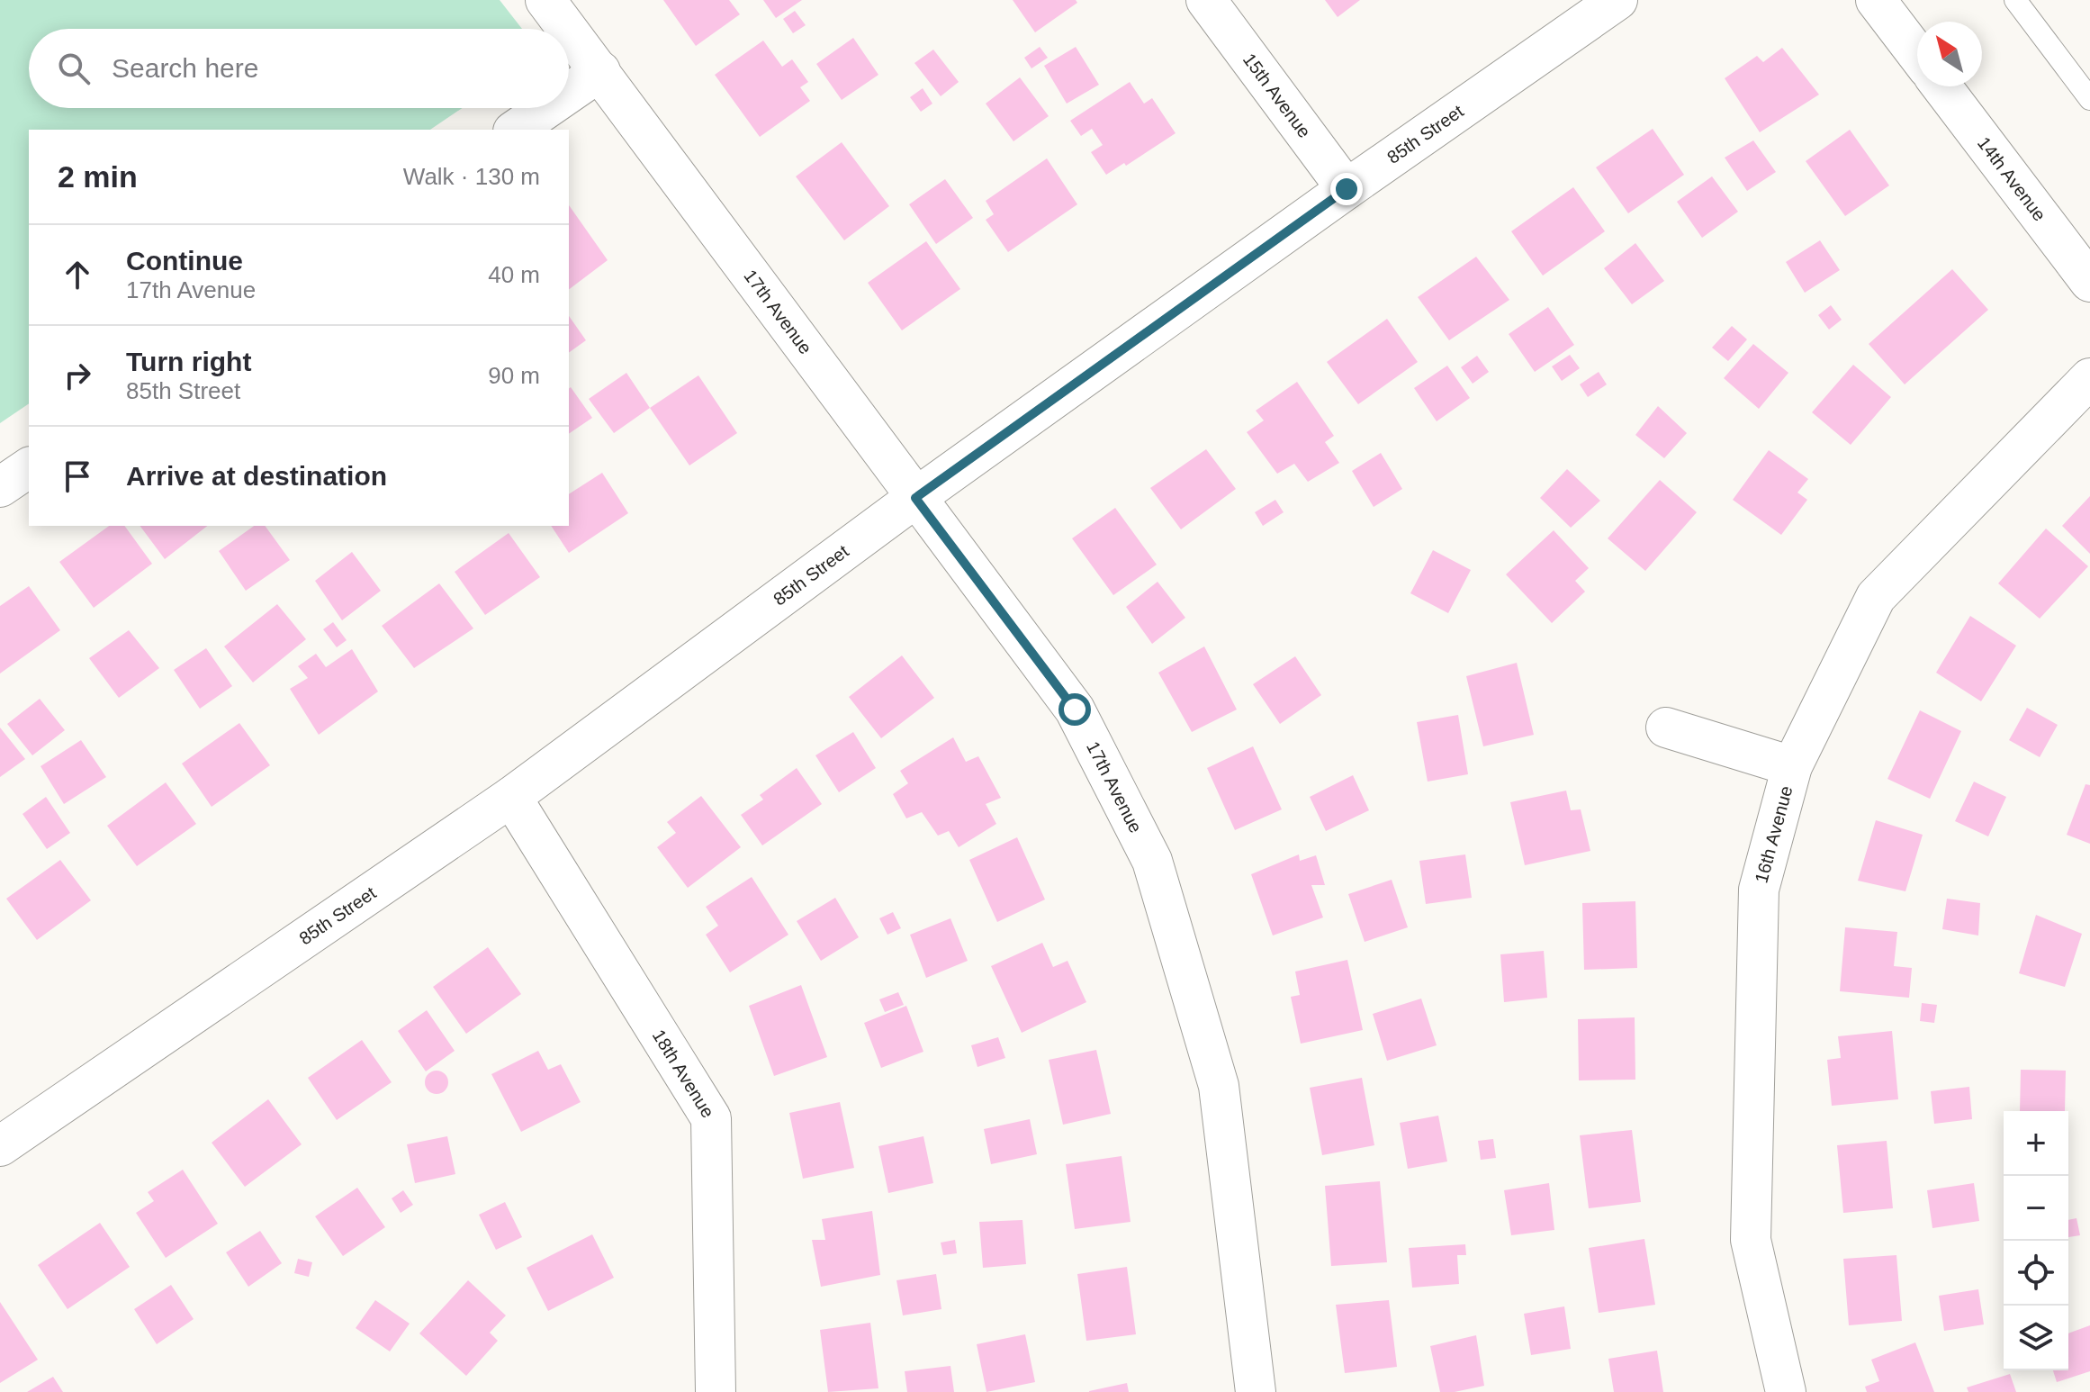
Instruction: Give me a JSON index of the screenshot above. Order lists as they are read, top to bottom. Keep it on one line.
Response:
{"streets":{"street":["15th Avenue","85th Street","14th Avenue","17th Avenue","16th Avenue","18th Avenue"]},"crossings":[["15th Avenue","85th Street"],["85th Street","17th Avenue"],["85th Street","18th Avenue"]],"north":"top left","page":{"search":"Search here","heading":["2 min","Walk · 130 m"],"list":[["Continue","17th Avenue","40 m"],["Turn right","85th Street","90 m"],"Arrive at destination"],"map_buttons":["+","−"]}}
